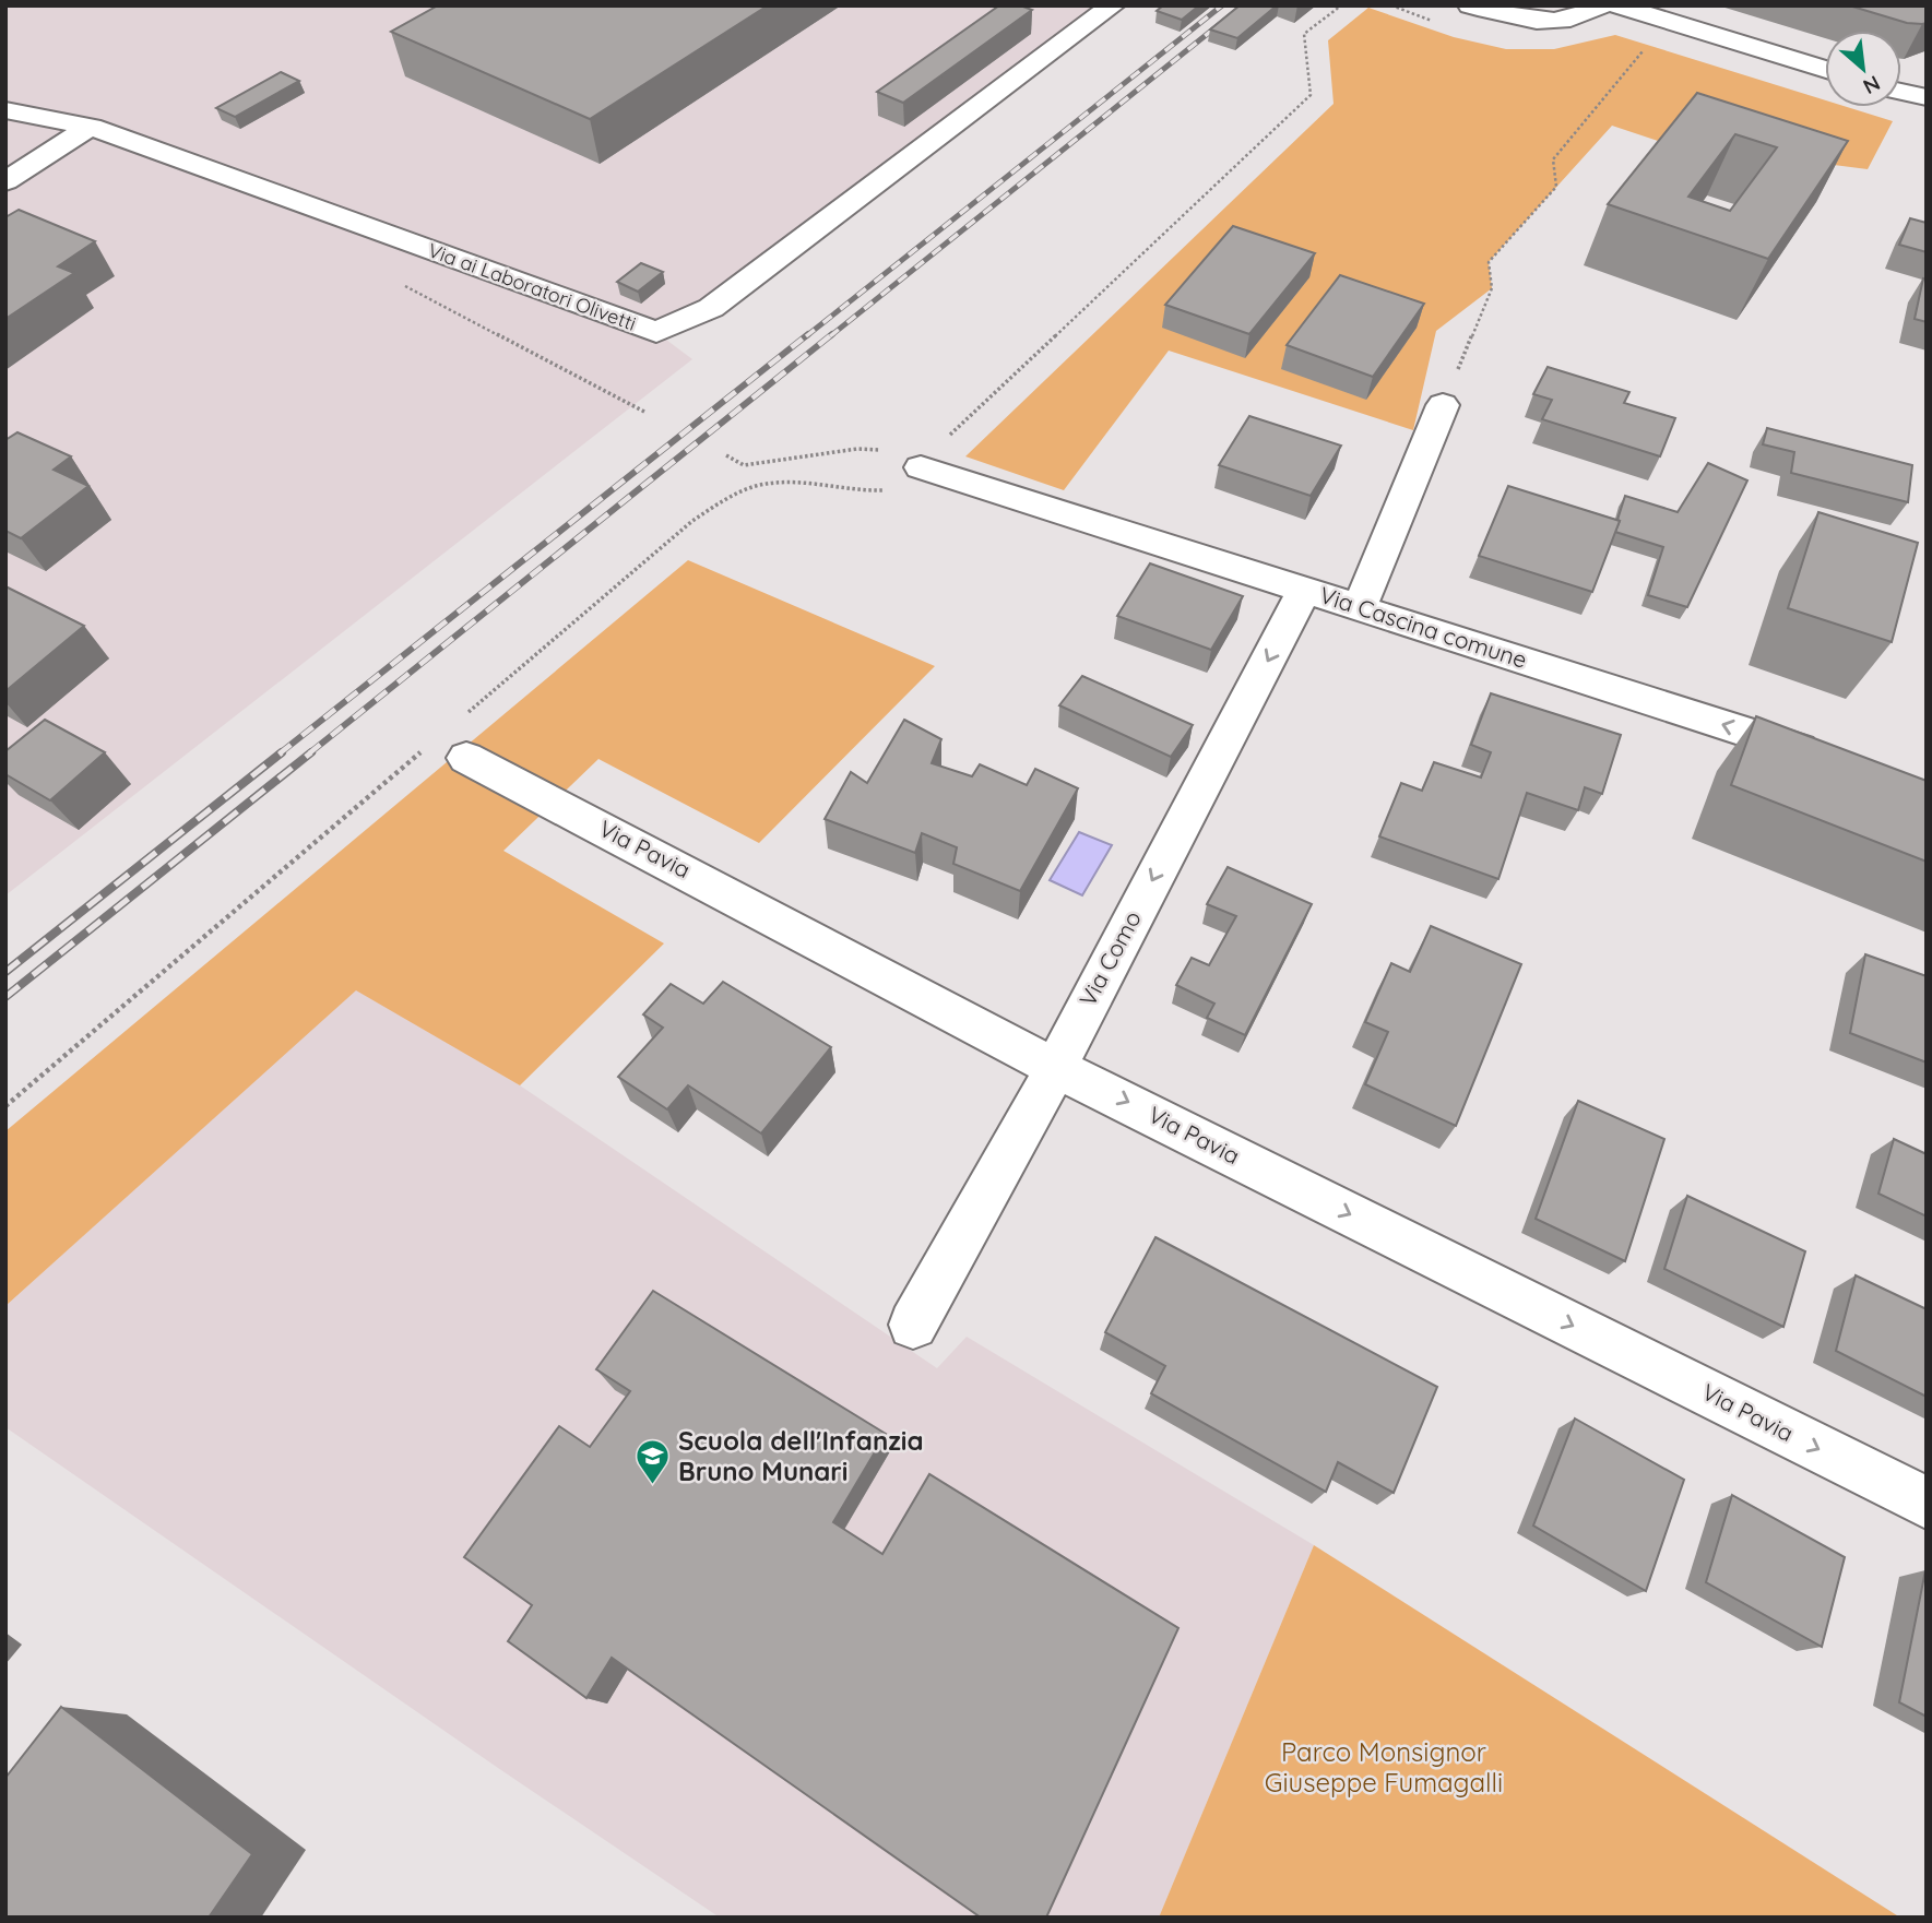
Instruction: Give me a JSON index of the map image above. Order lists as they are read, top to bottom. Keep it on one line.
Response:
{"streets":{"street":["Via ai Laboratori Olivetti","Via Cascina comune","Via Pavia","Via Como"]},"crossings":[["Via Cascina comune","Via Como"],["Via Pavia","Via Como"]],"one_way":["Via Cascina comune","Via Pavia","Via Como"],"parks":["Parco Monsignor Giuseppe Fumagalli"],"places":{"school or university":["Scuola dell'Infanzia Bruno Munari"]},"north":"bottom right"}
